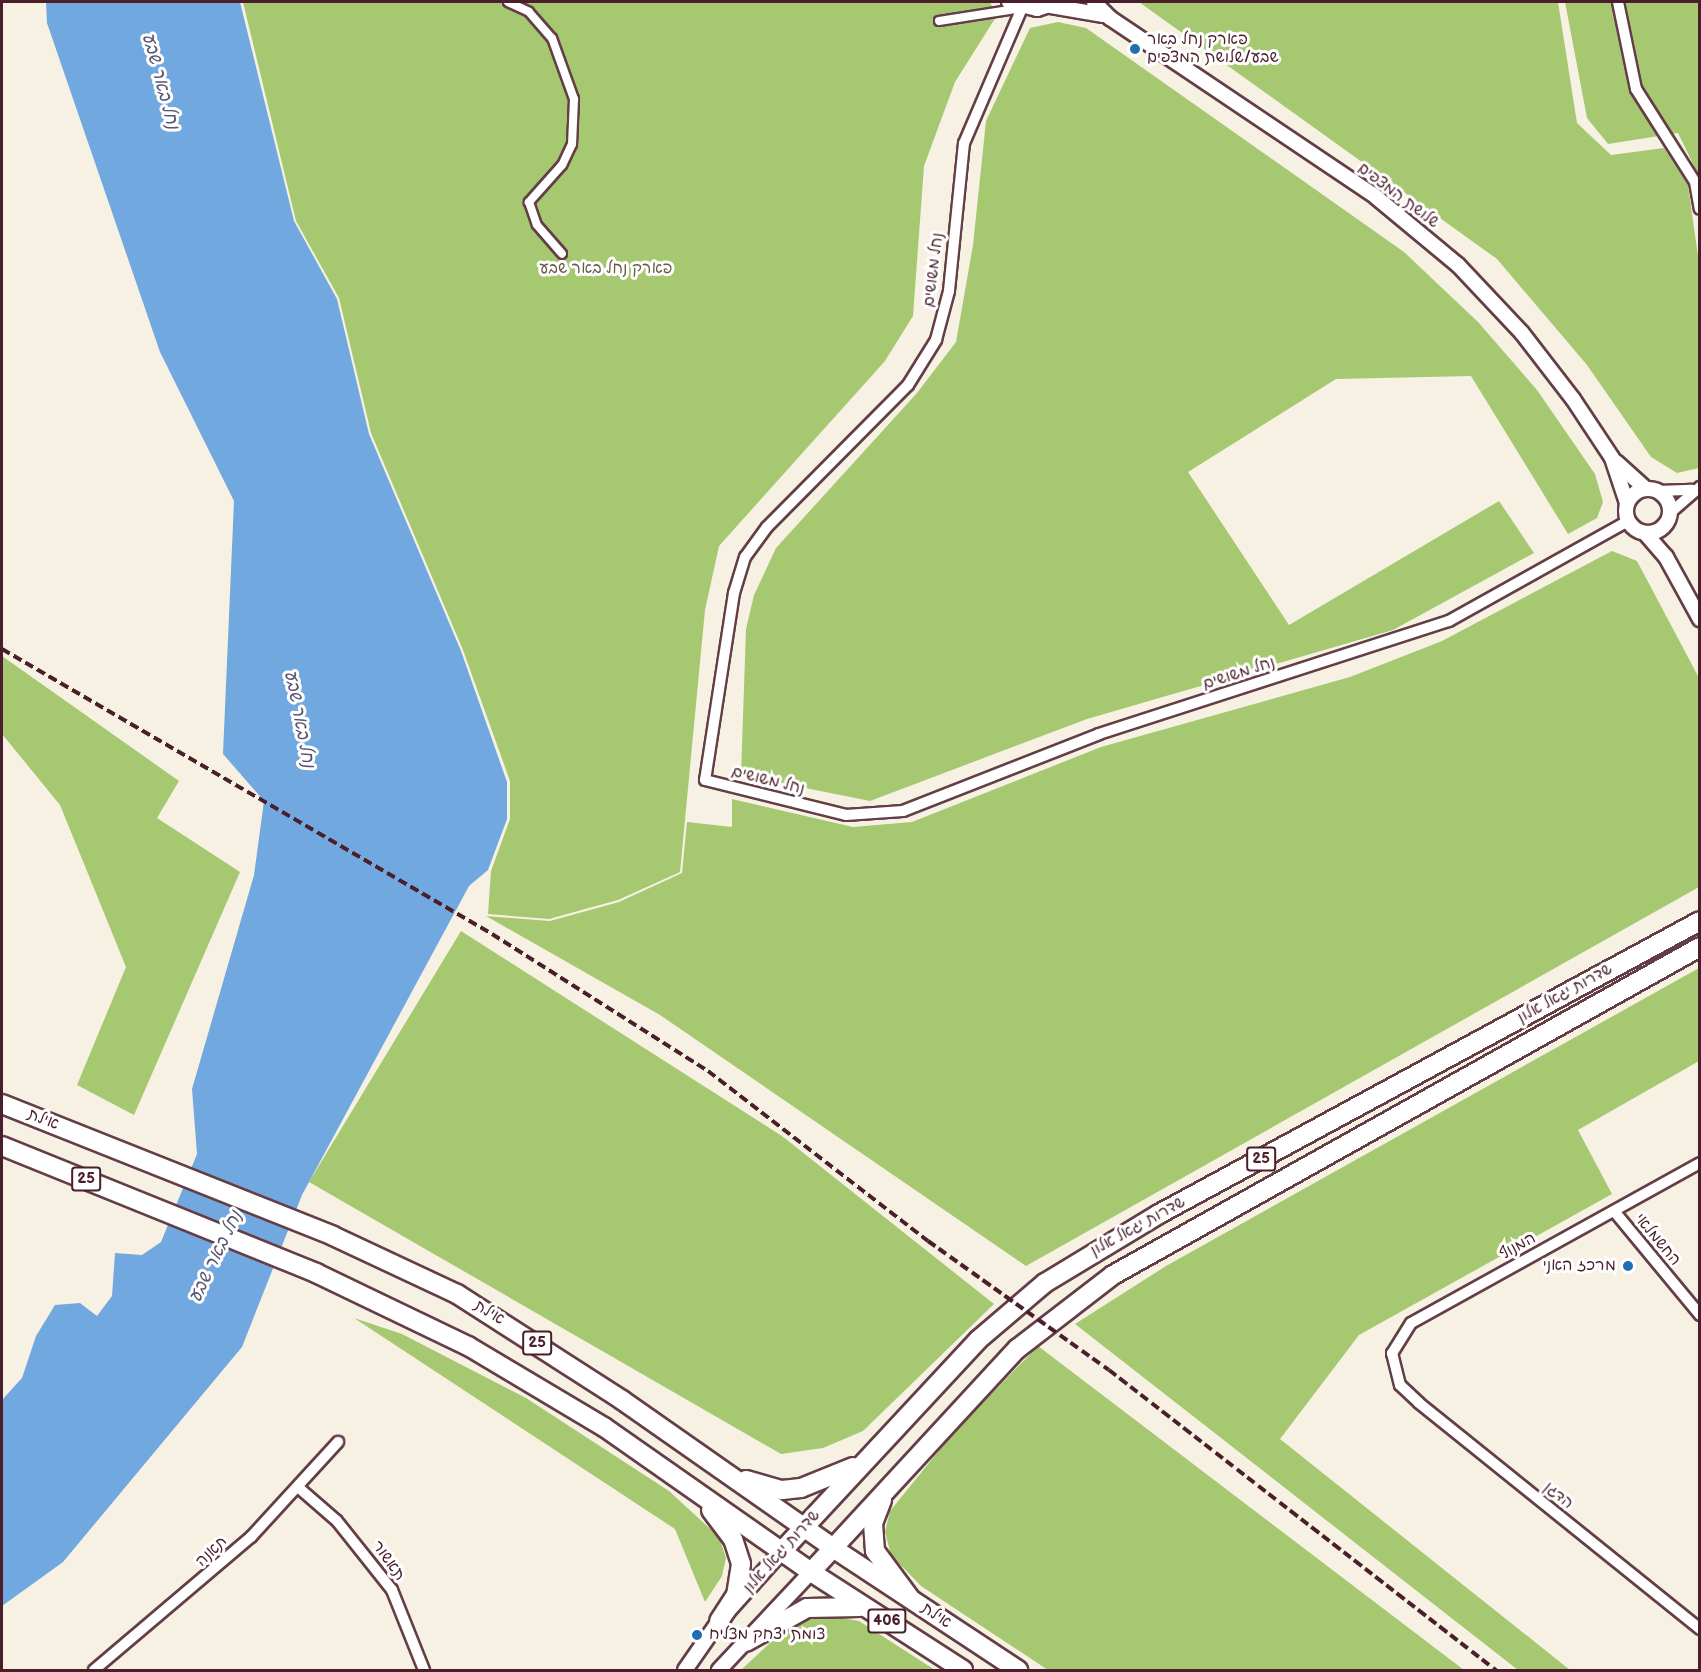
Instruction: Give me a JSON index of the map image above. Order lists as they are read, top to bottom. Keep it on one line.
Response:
{"streets":{"main road":["שדרות יגאל אלון","אילת","25","406"],"street":["שלושת המצפים","נחל משושים","החשמלאי","המנוף","הדגן","תאנה","תאשור"]},"crossings":[["שלושת המצפים","נחל משושים"],["שדרות יגאל אלון","אילת"],["החשמלאי","המנוף"],["המנוף","הדגן"],["תאנה","תאשור"]],"water":["נחל באר שבע"],"parks":["פארק נחל באר שבע"],"places":["פארק נחל באר שבע/שלושת המצפים","מרכז האני","צומת יצחק מצליח"]}
